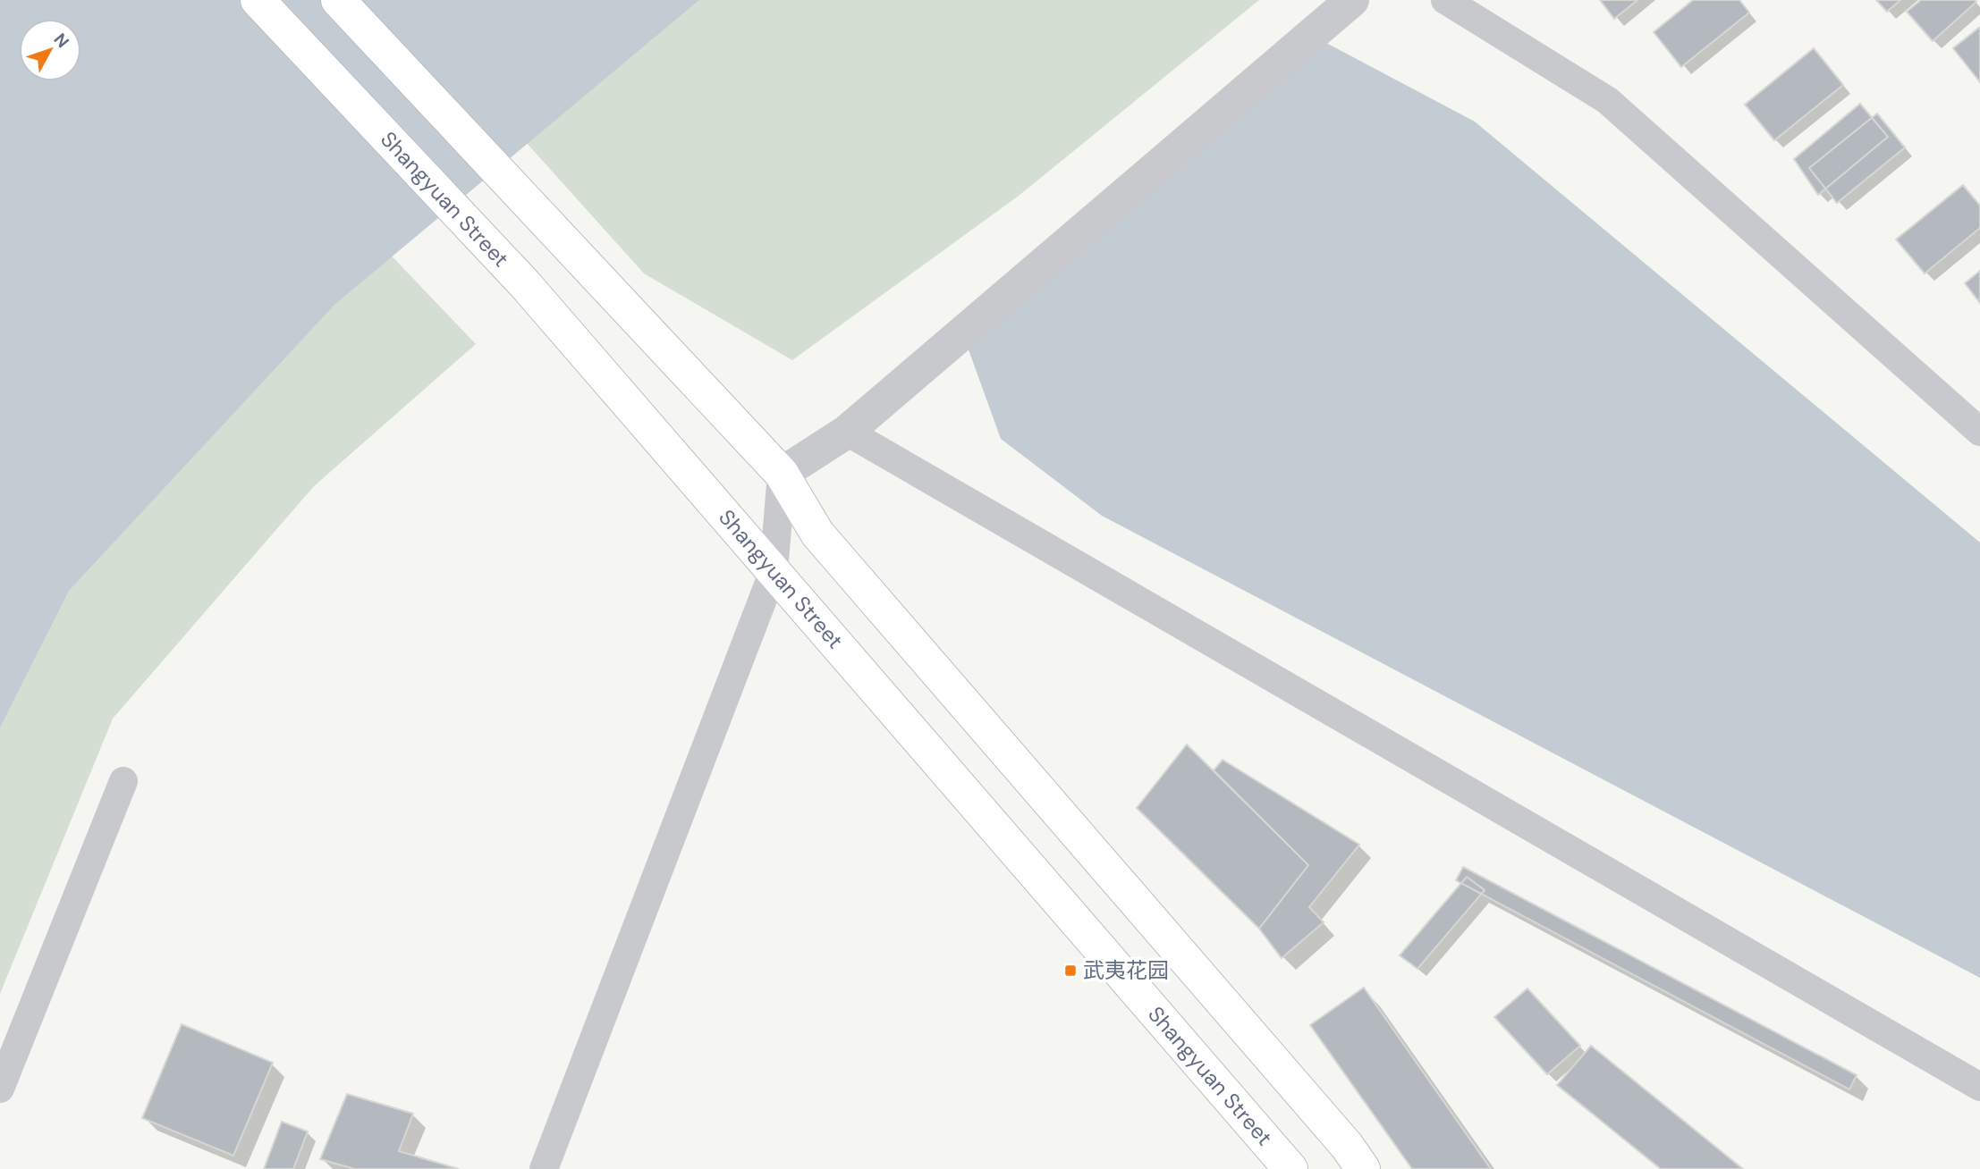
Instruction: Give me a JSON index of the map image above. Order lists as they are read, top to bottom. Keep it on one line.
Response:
{"streets":{"main road":["Shangyuan Street"]},"places":{"transit":["武夷花园"]},"north":"top right"}
